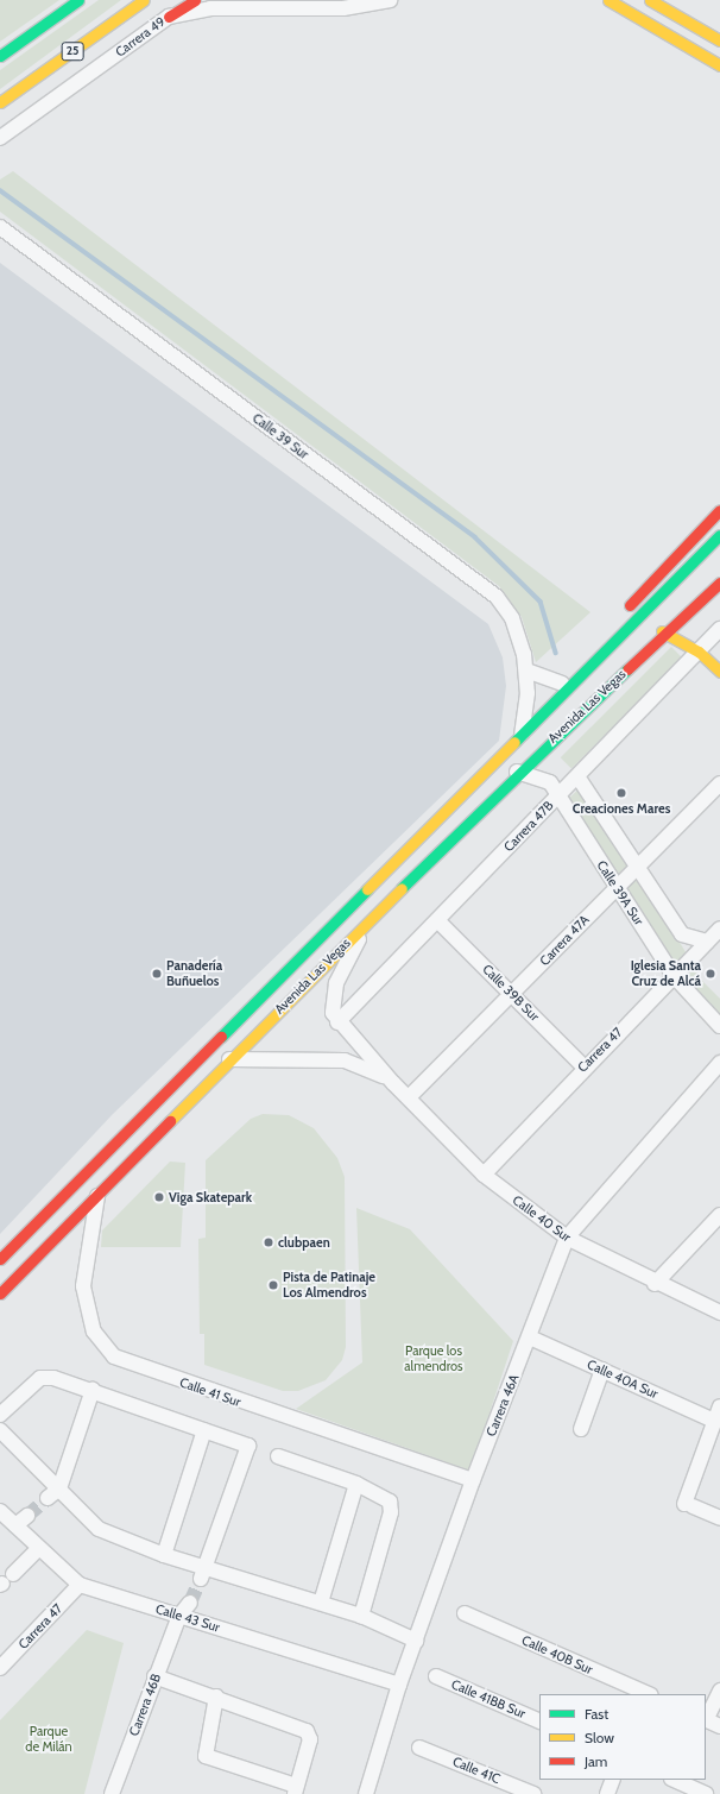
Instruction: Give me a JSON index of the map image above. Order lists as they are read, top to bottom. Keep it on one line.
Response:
{"streets":{"main road":["25","Avenida Las Vegas"],"street":["Carrera 49","Calle 39 Sur","Carrera 47B","Calle 39A Sur","Carrera 47A","Calle 39B Sur","Carrera 47","Calle 40 Sur","Calle 40A Sur","Calle 41 Sur","Carrera 46A","Calle 43 Sur","Calle 40B Sur","Calle 41BB Sur","Carrera 46B","Calle 41C"]},"crossings":[["Calle 39 Sur","Avenida Las Vegas"],["Avenida Las Vegas","Calle 39A Sur"],["Avenida Las Vegas","Calle 40 Sur"],["Avenida Las Vegas","Calle 41 Sur"],["Carrera 47B","Calle 39A Sur"],["Carrera 47B","Calle 39B Sur"],["Carrera 47B","Calle 40 Sur"],["Calle 39A Sur","Carrera 47A"],["Calle 39A Sur","Carrera 47"],["Carrera 47A","Calle 39B Sur"],["Carrera 47A","Calle 40 Sur"],["Calle 39B Sur","Carrera 47"],["Carrera 47","Calle 40 Sur"],["Carrera 47","Calle 43 Sur"],["Calle 40 Sur","Carrera 46A"],["Calle 40A Sur","Carrera 46A"],["Calle 41 Sur","Carrera 46A"],["Carrera 46A","Calle 43 Sur"],["Calle 43 Sur","Carrera 46B"]],"parks":["Parque los almendros","Parque de Milán"],"places":["Creaciones Mares","Panadería Buñuelos","Iglesia Santa Cruz de Alcá","Viga Skatepark","clubpaen","Pista de Patinaje Los Almendros"],"legend":["Fast","Slow","Jam"]}
